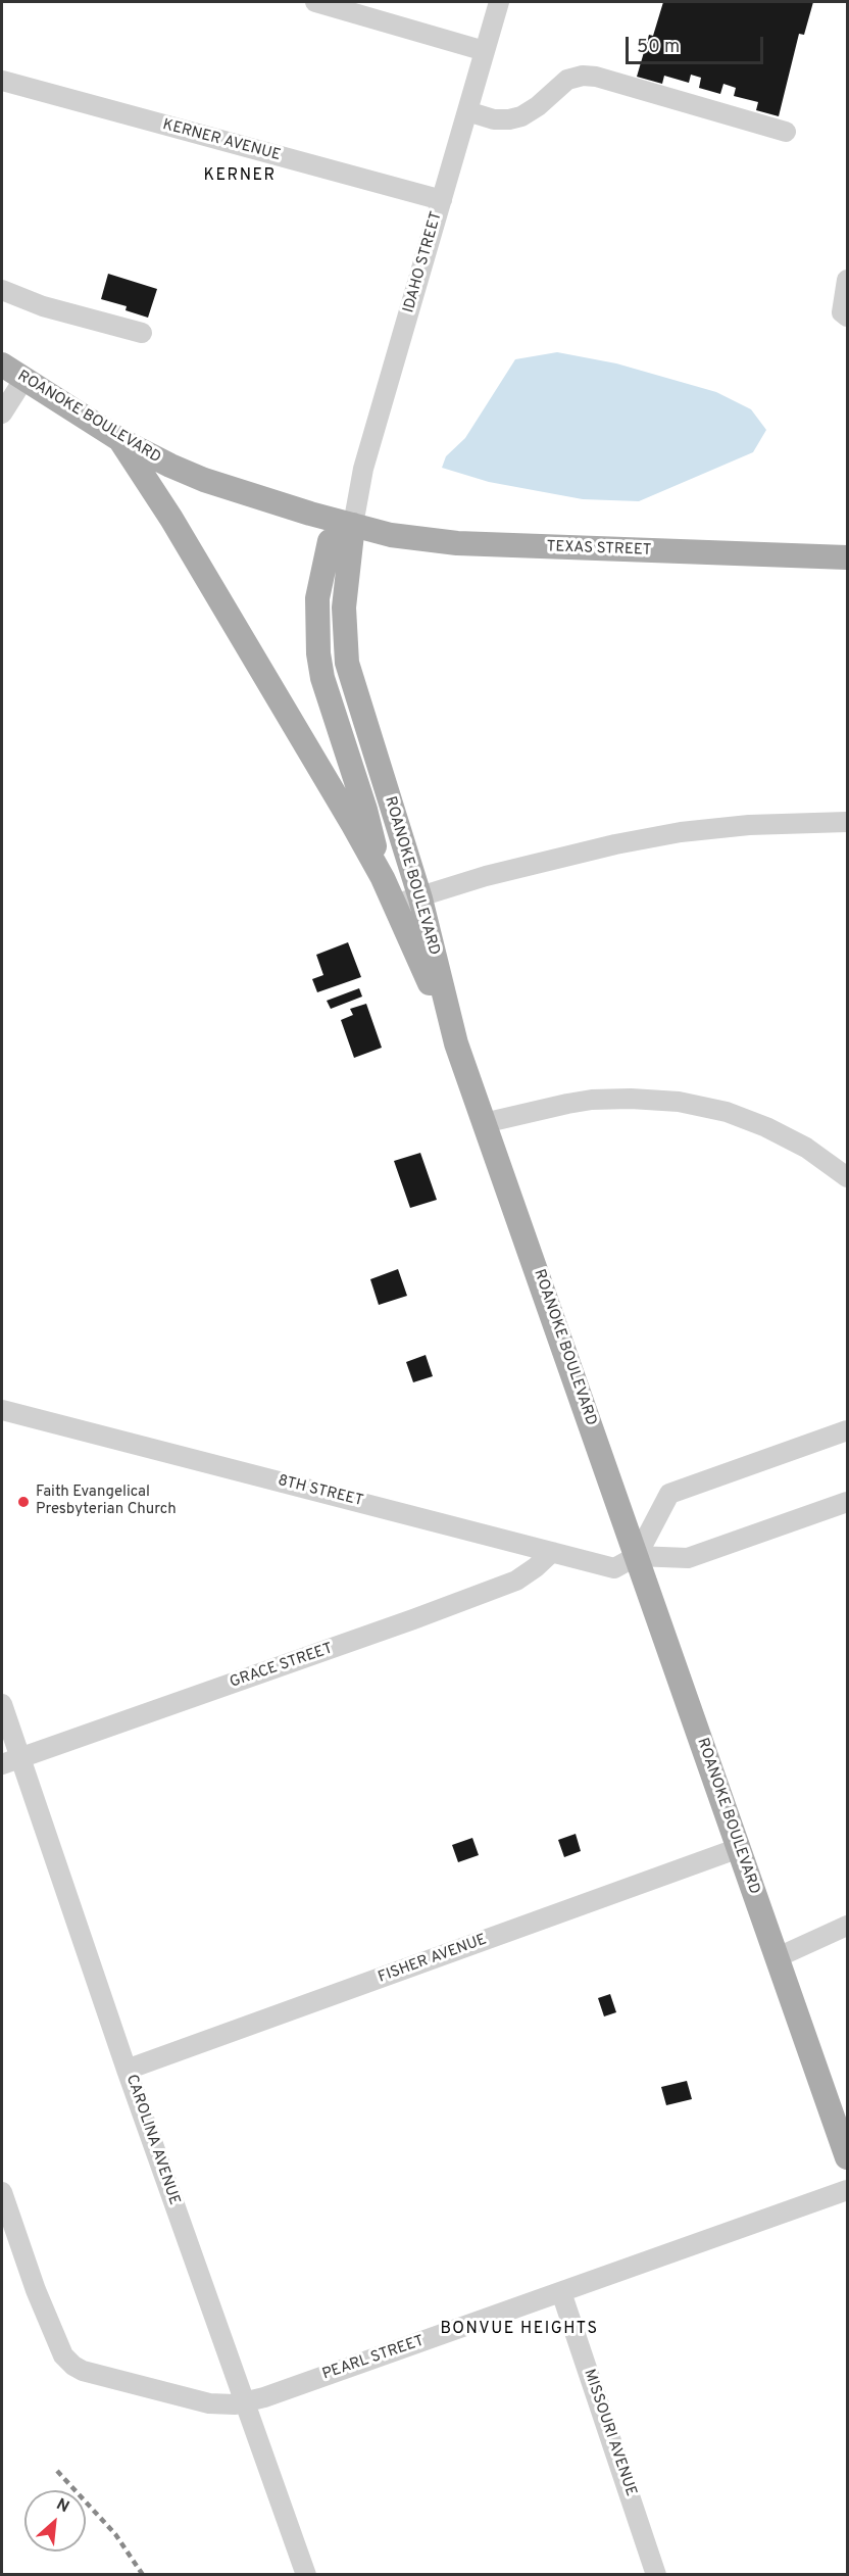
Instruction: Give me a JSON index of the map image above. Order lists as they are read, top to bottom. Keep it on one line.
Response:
{"streets":{"main road":["ROANOKE BOULEVARD","TEXAS STREET"],"street":["KERNER AVENUE","IDAHO STREET","8TH STREET","GRACE STREET","FISHER AVENUE","CAROLINA AVENUE","PEARL STREET","MISSOURI AVENUE"]},"crossings":[["KERNER AVENUE","IDAHO STREET"],["IDAHO STREET","ROANOKE BOULEVARD"],["IDAHO STREET","TEXAS STREET"],["ROANOKE BOULEVARD","TEXAS STREET"],["ROANOKE BOULEVARD","8TH STREET"],["ROANOKE BOULEVARD","FISHER AVENUE"],["8TH STREET","GRACE STREET"],["GRACE STREET","CAROLINA AVENUE"],["FISHER AVENUE","CAROLINA AVENUE"],["CAROLINA AVENUE","PEARL STREET"],["PEARL STREET","MISSOURI AVENUE"]],"districts":["KERNER","BONVUE HEIGHTS"],"places":["Faith Evangelical Presbyterian Church"],"scale_bar":"50 m","north":"top right"}
